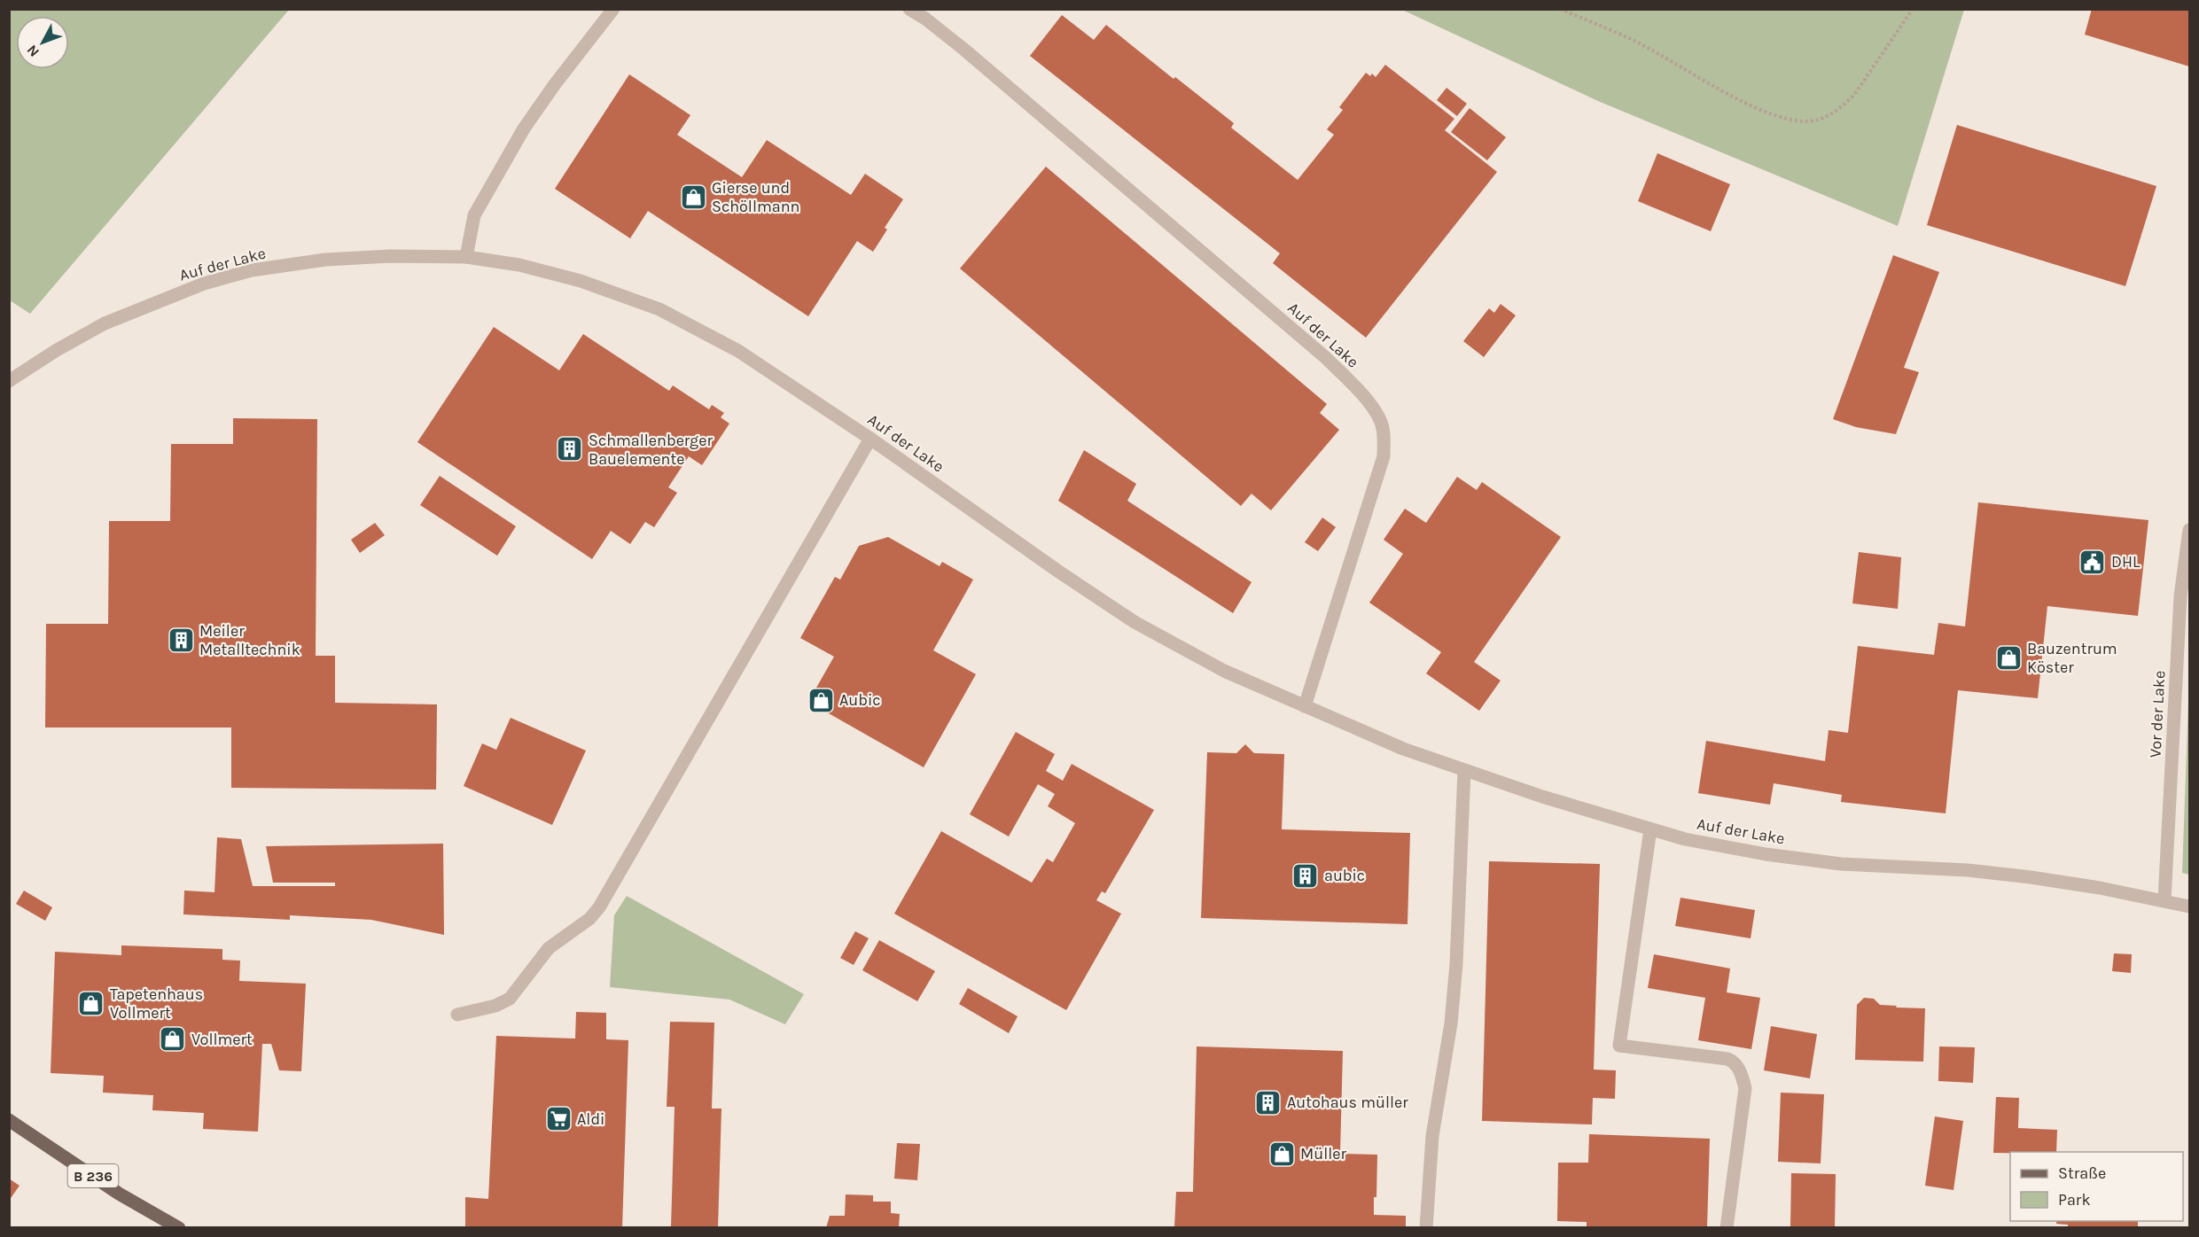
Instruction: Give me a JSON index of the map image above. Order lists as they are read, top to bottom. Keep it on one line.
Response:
{"streets":{"main road":["B 236"],"street":["Auf der Lake","Vor der Lake"]},"crossings":[["Auf der Lake","Vor der Lake"]],"places":{"shop":["Gierse und Schöllmann","Bauzentrum Köster","Aubic","Tapetenhaus Vollmert","Vollmert","Müller"],"building":["Schmallenberger Bauelemente","Meiler Metalltechnik","aubic","Autohaus müller"],"public building":["DHL"],"supermarket":["Aldi"]},"legend":["Straße","Park"],"north":"bottom left"}
